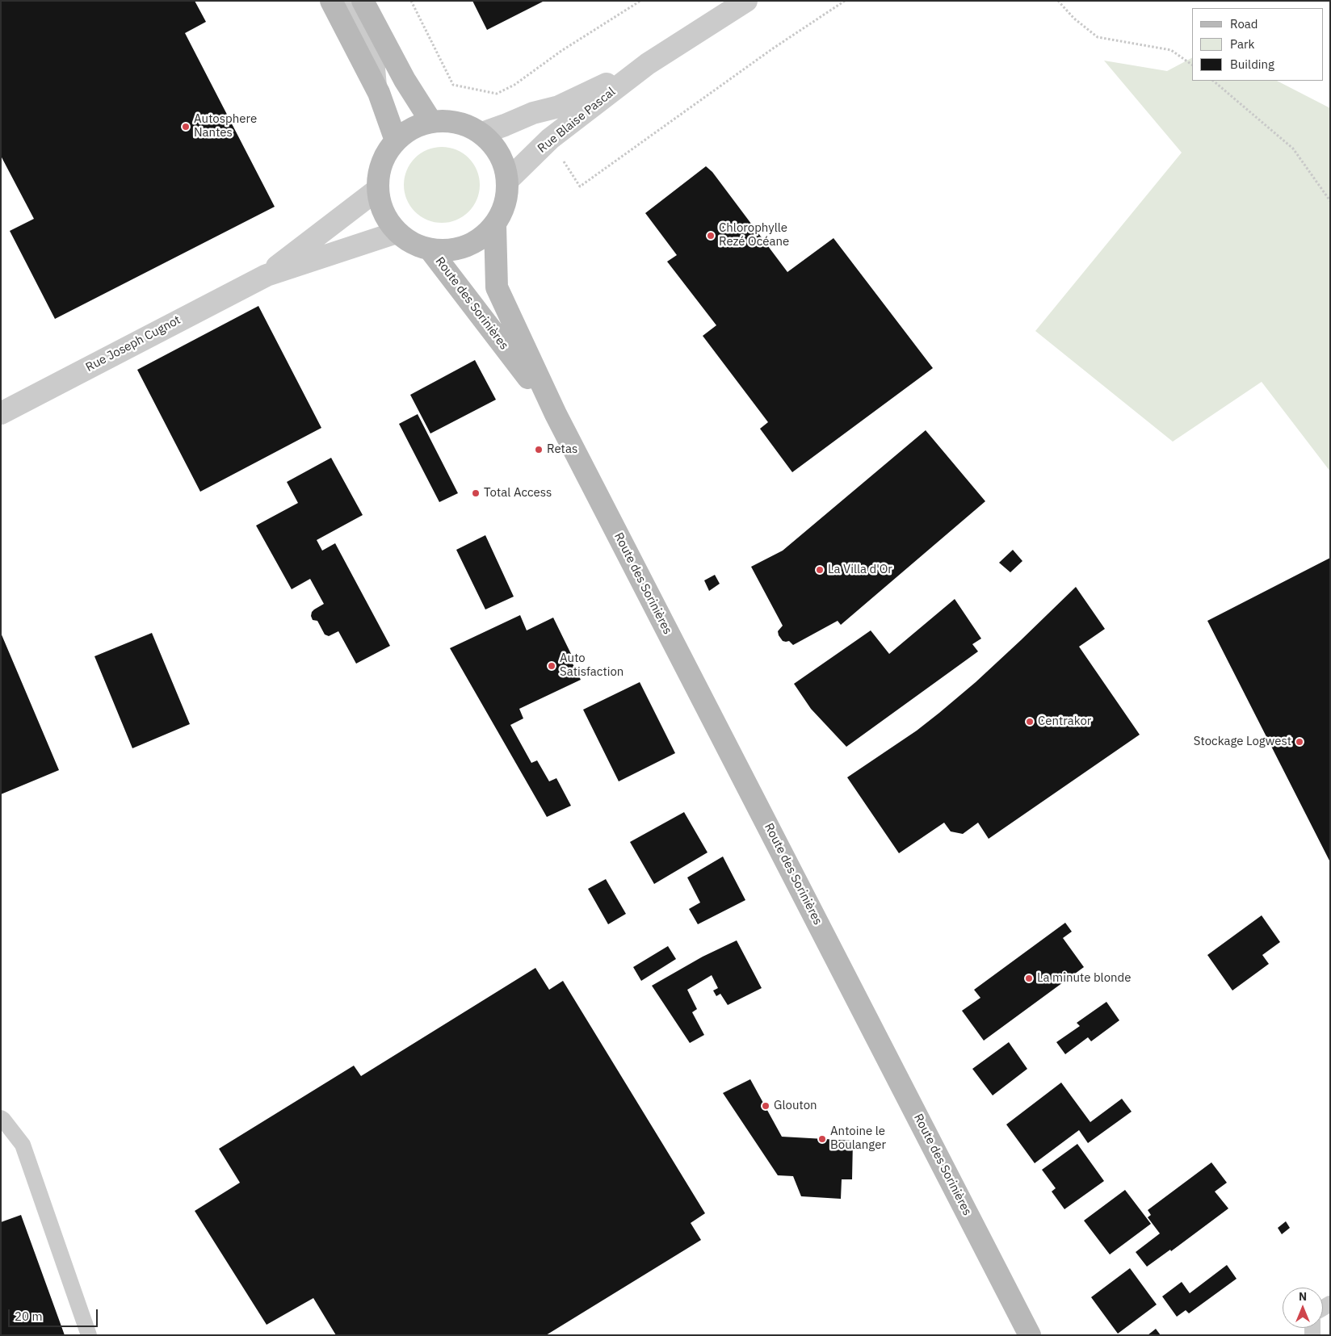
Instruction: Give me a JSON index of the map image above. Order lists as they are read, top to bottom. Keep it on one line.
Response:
{"streets":{"main road":["Route des Sorinières"],"street":["Rue Blaise Pascal","Rue Joseph Cugnot"]},"crossings":[["Rue Blaise Pascal","Route des Sorinières"],["Rue Blaise Pascal","Rue Joseph Cugnot"],["Route des Sorinières","Rue Joseph Cugnot"]],"places":["Autosphere Nantes","Chlorophylle Rezé Océane","Retas","Total Access","La Villa d'Or","Auto Satisfaction","Centrakor","Stockage Logwest","La minute blonde","Glouton","Antoine le Boulanger"],"legend":["Road","Park","Building"],"scale_bar":"20 m","north":"top"}
